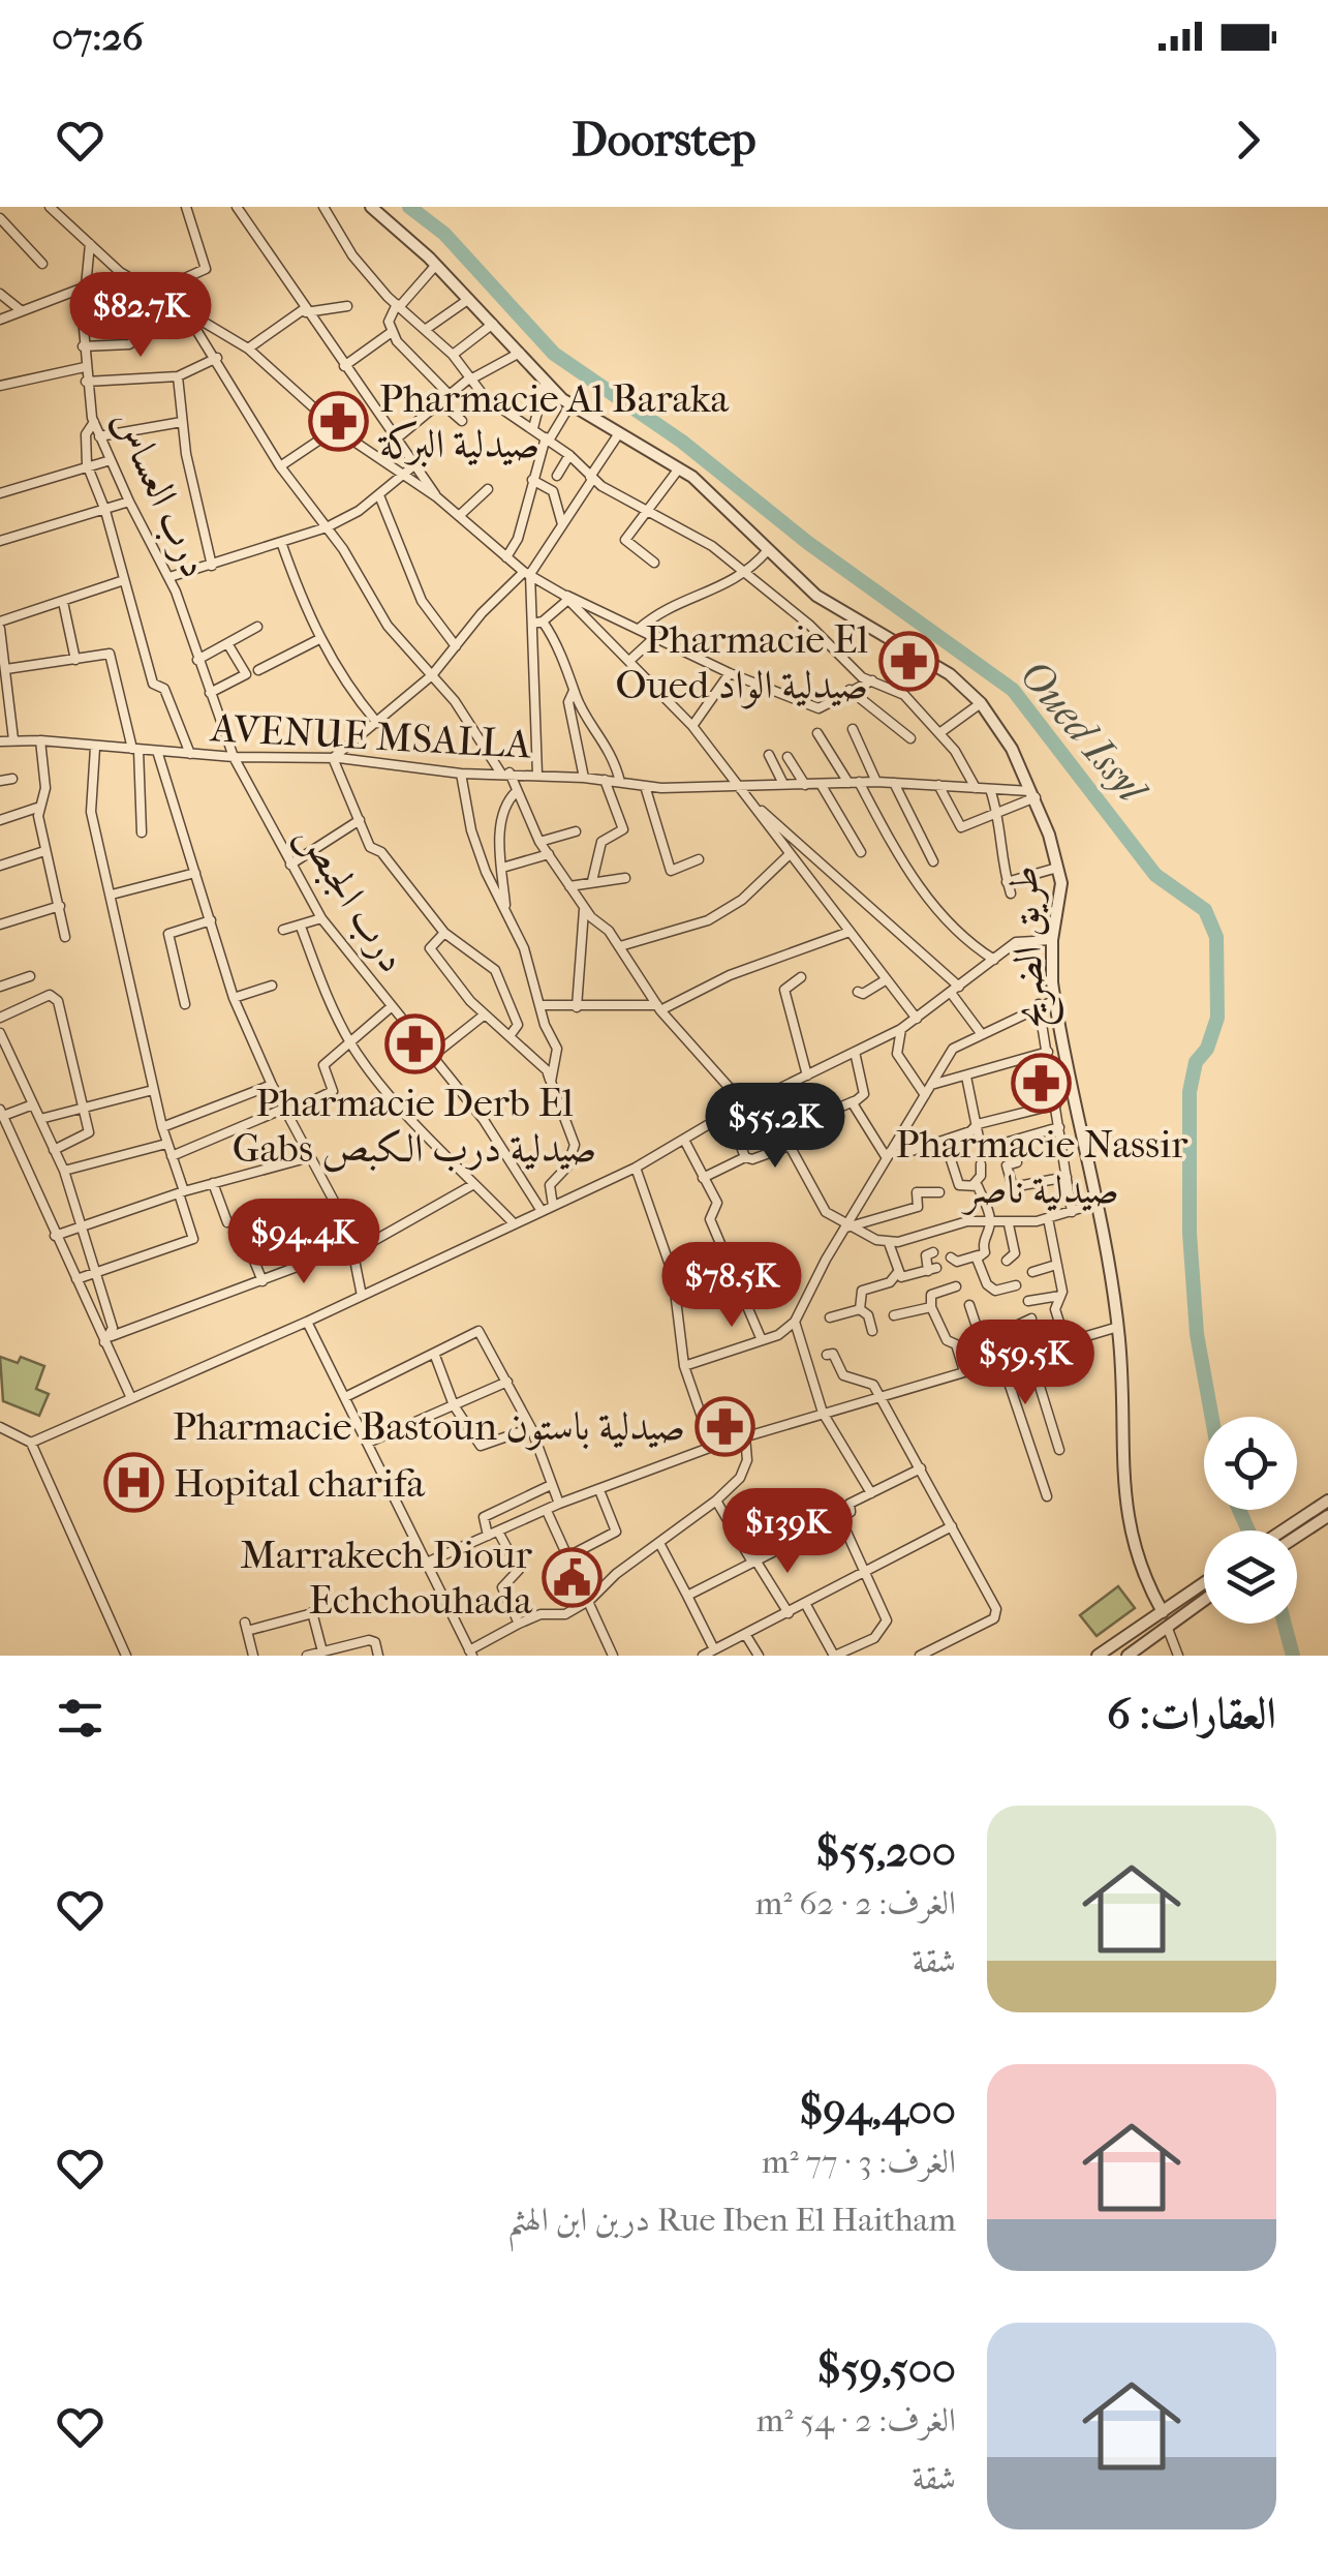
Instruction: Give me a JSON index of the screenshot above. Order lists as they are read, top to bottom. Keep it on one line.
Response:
{"streets":{"street":["درب العساس","AVENUE MSALLA","درب الجبص","طريق الضريح"]},"crossings":[["درب العساس","AVENUE MSALLA"],["درب العساس","درب الجبص"],["AVENUE MSALLA","درب الجبص"],["AVENUE MSALLA","طريق الضريح"]],"water":["Oued Issyl"],"places":{"pharmacy":["Pharmacie Al Baraka صيدلية البركة","Pharmacie El Oued صيدلية الواد","Pharmacie Derb El Gabs صيدلية درب الكبص","Pharmacie Nassir صيدلية ناصر","Pharmacie Bastoun صيدلية باستون"],"hospital":["Hopital charifa"],"public building":["Marrakech Diour Echchouhada"]},"page":{"status":"07:26","header":"Doorstep","price":["$82.7K","$55.2K","$94.4K","$78.5K","$59.5K","$139K"],"heading":"العقارات: 6","list":[{"name":"$55,200","note":"الغرف: 2 · 62 m² · شقة"},{"name":"$94,400","note":"الغرف: 3 · 77 m² · Rue Iben El Haitham دربن ابن الهثم"},{"name":"$59,500","note":"الغرف: 2 · 54 m² · شقة"}]}}
